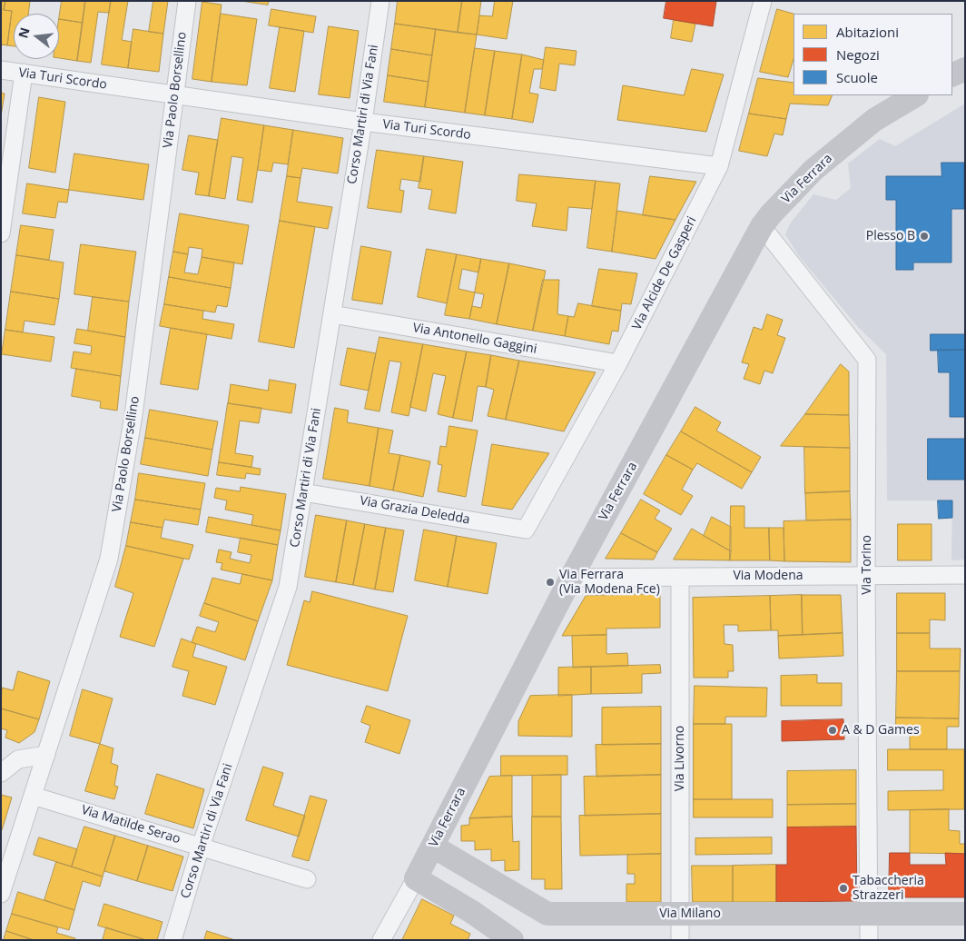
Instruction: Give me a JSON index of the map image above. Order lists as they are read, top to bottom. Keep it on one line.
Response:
{"streets":{"street":["Via Turi Scordo","Via Paolo Borsellino","Corso Martiri di Via Fani","Via Ferrara","Via Alcide De Gasperi","Via Antonello Gaggini","Via Grazia Deledda","Via Torino","Via Modena","Via Livorno","Via Matilde Serao","Via Milano"]},"crossings":[["Via Turi Scordo","Via Paolo Borsellino"],["Via Turi Scordo","Corso Martiri di Via Fani"],["Via Turi Scordo","Via Alcide De Gasperi"],["Via Paolo Borsellino","Via Matilde Serao"],["Corso Martiri di Via Fani","Via Antonello Gaggini"],["Corso Martiri di Via Fani","Via Grazia Deledda"],["Corso Martiri di Via Fani","Via Matilde Serao"],["Via Ferrara","Via Torino"],["Via Ferrara","Via Modena"],["Via Ferrara","Via Milano"],["Via Alcide De Gasperi","Via Antonello Gaggini"],["Via Alcide De Gasperi","Via Grazia Deledda"],["Via Torino","Via Modena"],["Via Torino","Via Milano"],["Via Modena","Via Livorno"],["Via Livorno","Via Milano"]],"places":["Plesso B","Via Ferrara (Via Modena Fce)","A & D Games","Tabaccheria Strazzeri"],"legend":["Abitazioni","Negozi","Scuole"],"north":"left"}
